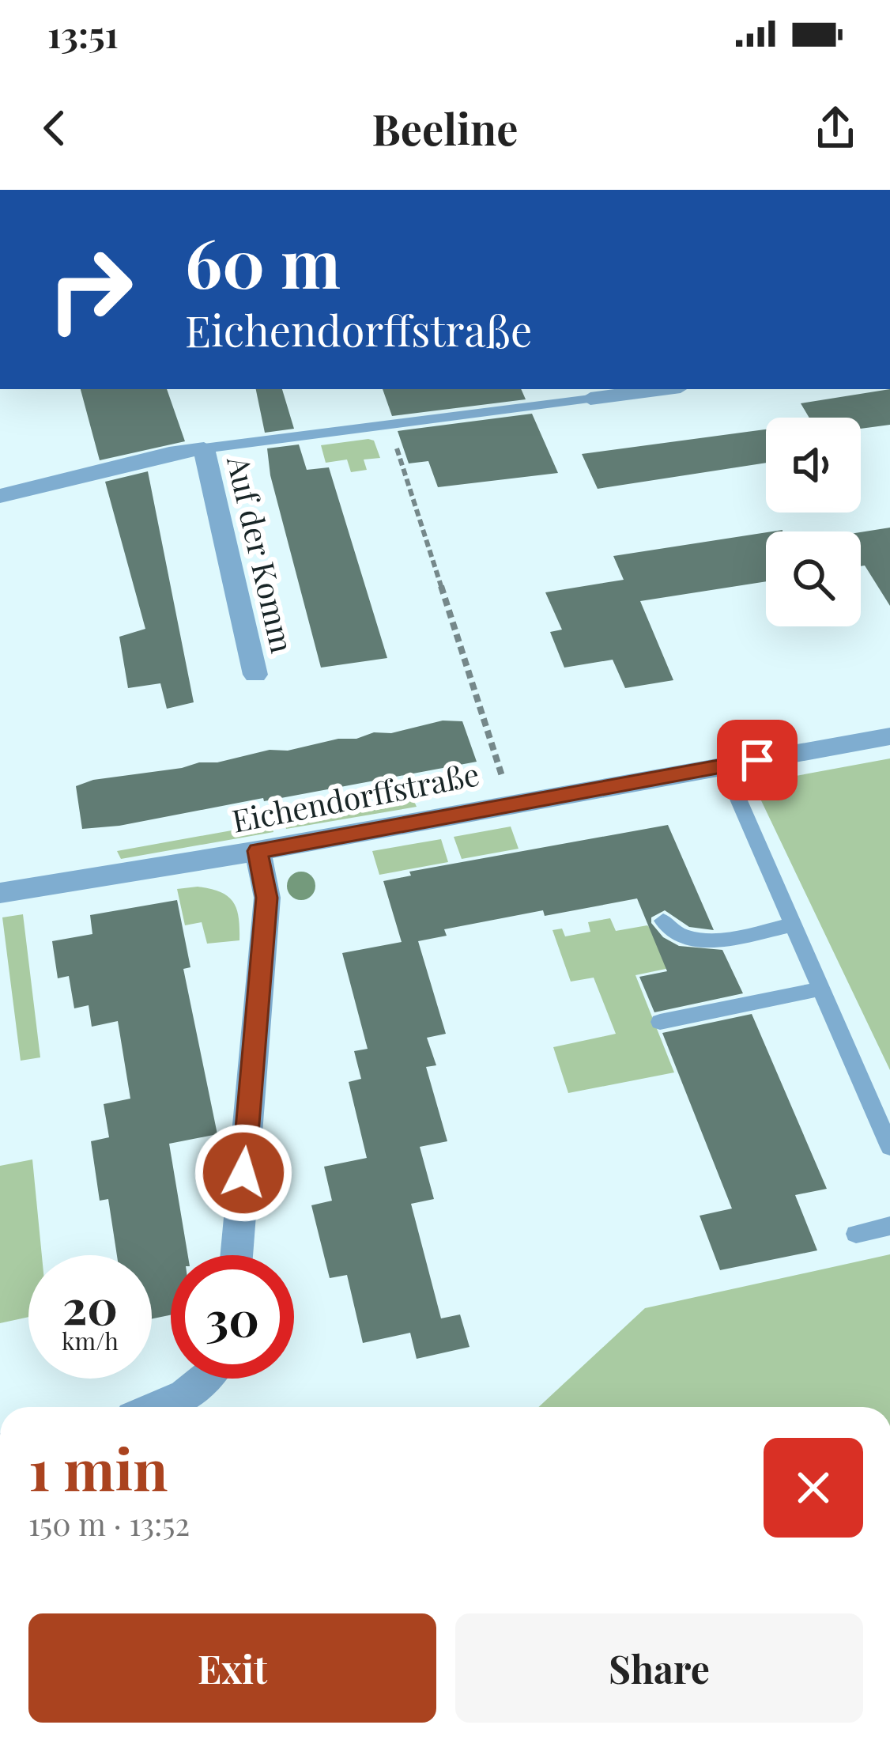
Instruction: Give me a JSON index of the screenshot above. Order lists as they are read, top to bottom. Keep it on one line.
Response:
{"streets":{"street":["Auf der Komm","Eichendorffstraße"]},"page":{"status":"13:51","header":"Beeline","turn":["60 m","Eichendorffstraße"],"speed":"20 km/h","limit":"30","heading":["1 min","150 m · 13:52"],"buttons":["Exit","Share"]}}
